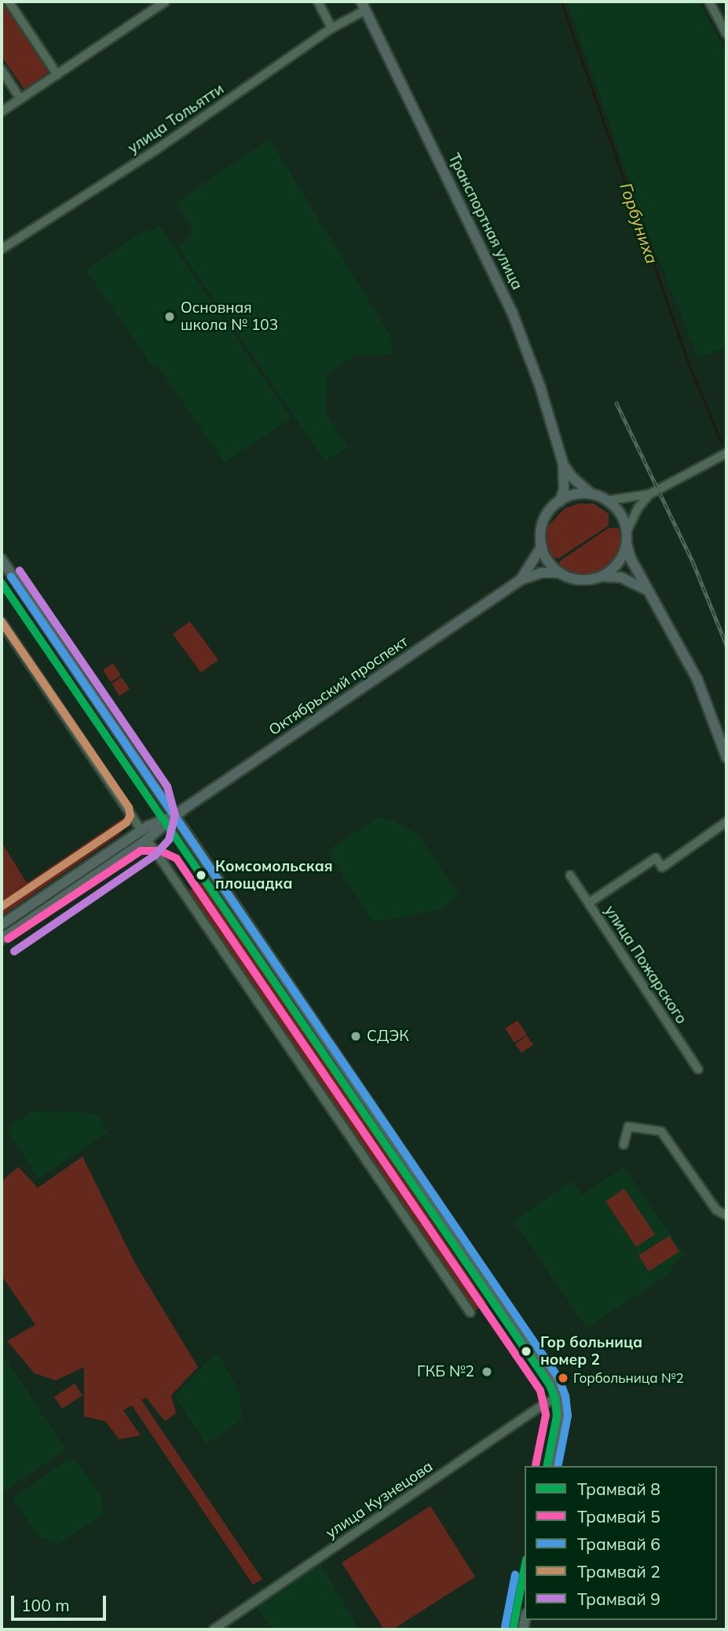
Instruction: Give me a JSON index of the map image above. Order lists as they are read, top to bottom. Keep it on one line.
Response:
{"streets":{"main road":["Транспортная улица","Октябрьский проспект"],"street":["улица Тольятти","улица Пожарского","улица Кузнецова"]},"crossings":[["улица Тольятти","Транспортная улица"],["Транспортная улица","Октябрьский проспект"]],"water":["Горбуниха"],"places":["Основная школа № 103","Комсомольская площадка","СДЭК","Гор больница номер 2","ГКБ №2","Горбольница №2"],"lines":["tram line 9","tram line 6","tram line 8","tram line 2","tram line 5"],"legend":["Трамвай 8","Трамвай 5","Трамвай 6","Трамвай 2","Трамвай 9"],"scale_bar":"100 m"}
